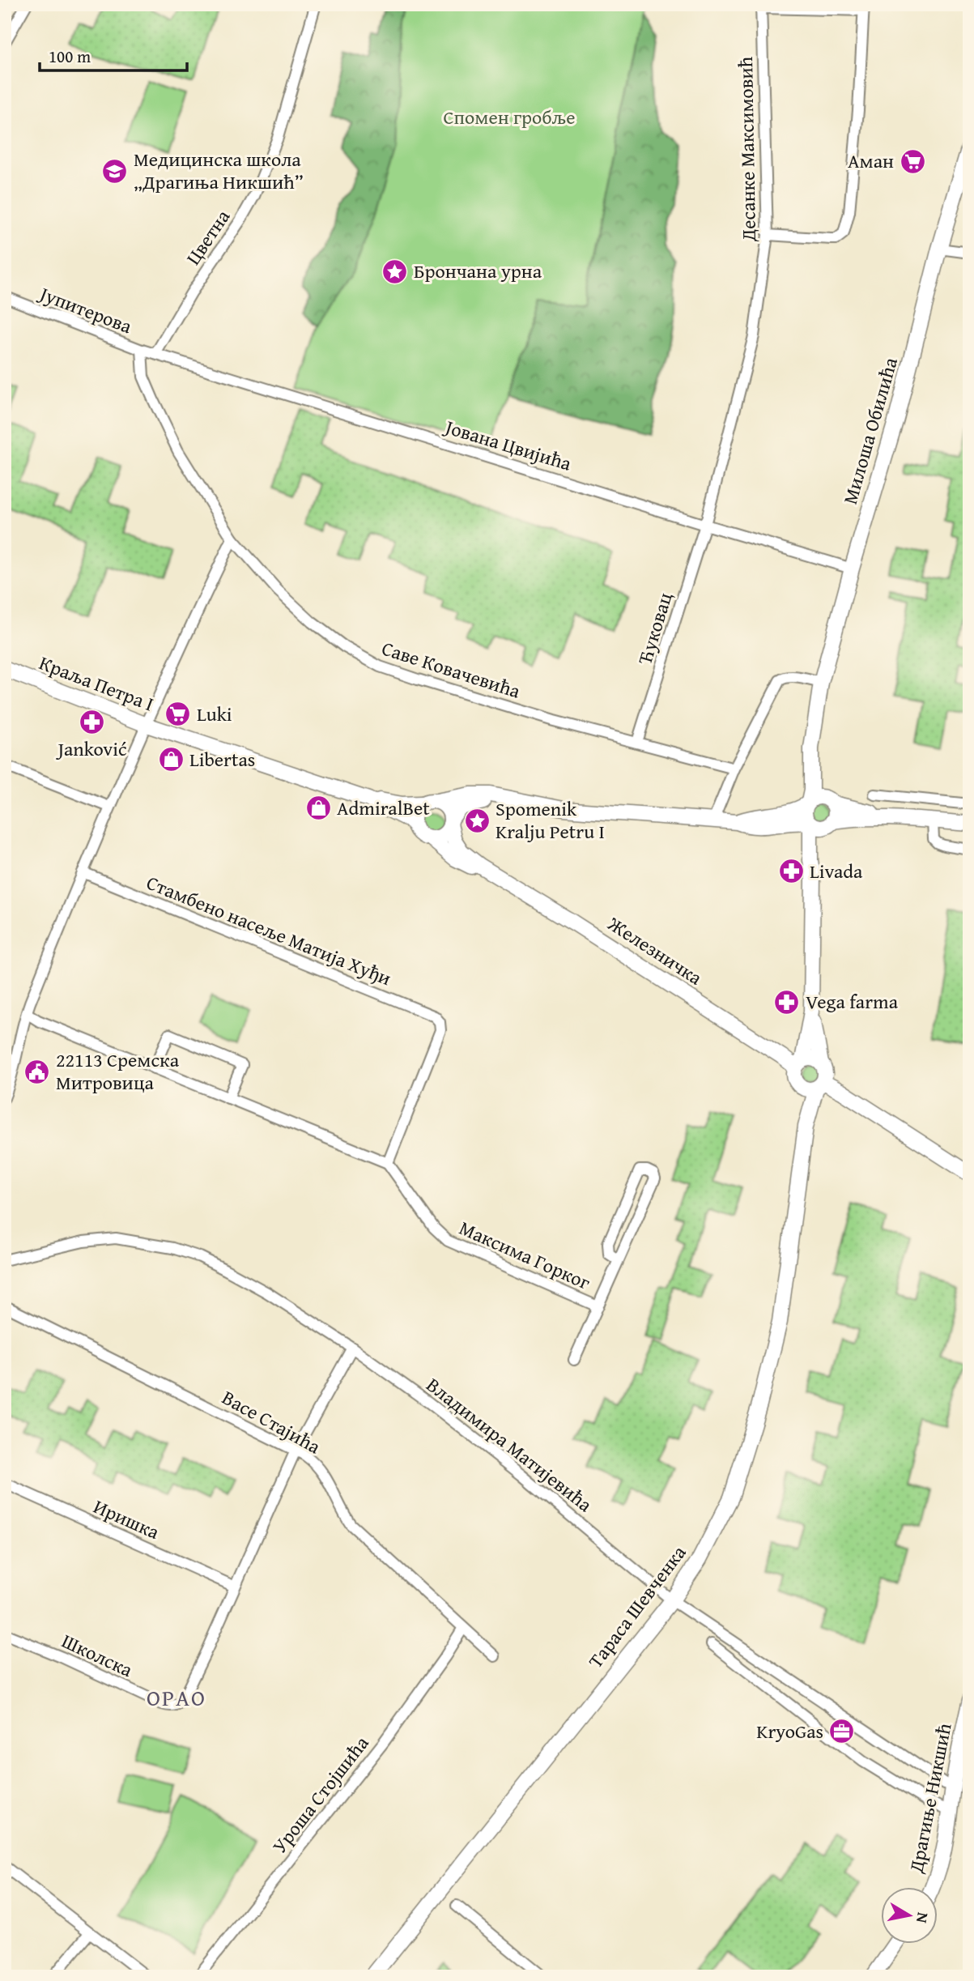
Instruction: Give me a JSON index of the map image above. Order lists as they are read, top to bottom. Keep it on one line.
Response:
{"streets":{"street":["Десанке Максимовић","Цветна","Јупитерова","Милоша Обилића","Јована Цвијића","Ћуковац","Саве Ковачевића","Краља Петра I","Стамбено насеље Матија Хуђи","Железничка","Максима Горког","Васе Стајића","Владимира Матијевића","Иришка","Тараса Шевченка","Школска","Уроша Стојшића","Драгиње Никшић"]},"crossings":[["Десанке Максимовић","Јована Цвијића"],["Десанке Максимовић","Ћуковац"],["Цветна","Јупитерова"],["Цветна","Јована Цвијића"],["Јупитерова","Јована Цвијића"],["Јупитерова","Саве Ковачевића"],["Милоша Обилића","Јована Цвијића"],["Јована Цвијића","Ћуковац"],["Ћуковац","Саве Ковачевића"],["Краља Петра I","Железничка"],["Стамбено насеље Матија Хуђи","Максима Горког"],["Железничка","Тараса Шевченка"],["Васе Стајића","Уроша Стојшића"],["Владимира Матијевића","Тараса Шевченка"],["Владимира Матијевића","Драгиње Никшић"],["Иришка","Школска"]],"districts":["ОРАО"],"parks":["Спомен гробље"],"places":{"supermarket":["Аман","Luki"],"school or university":["Медицинска школа „Драгиња Никшић”"],"place":["Брончана урна","Spomenik Kralju Petru I"],"pharmacy":["Janković","Livada","Vega farma"],"shop":["Libertas","AdmiralBet"],"public building":["22113 Сремска Митровица"],"office":["KryoGas"]},"scale_bar":"100 m","north":"right"}
